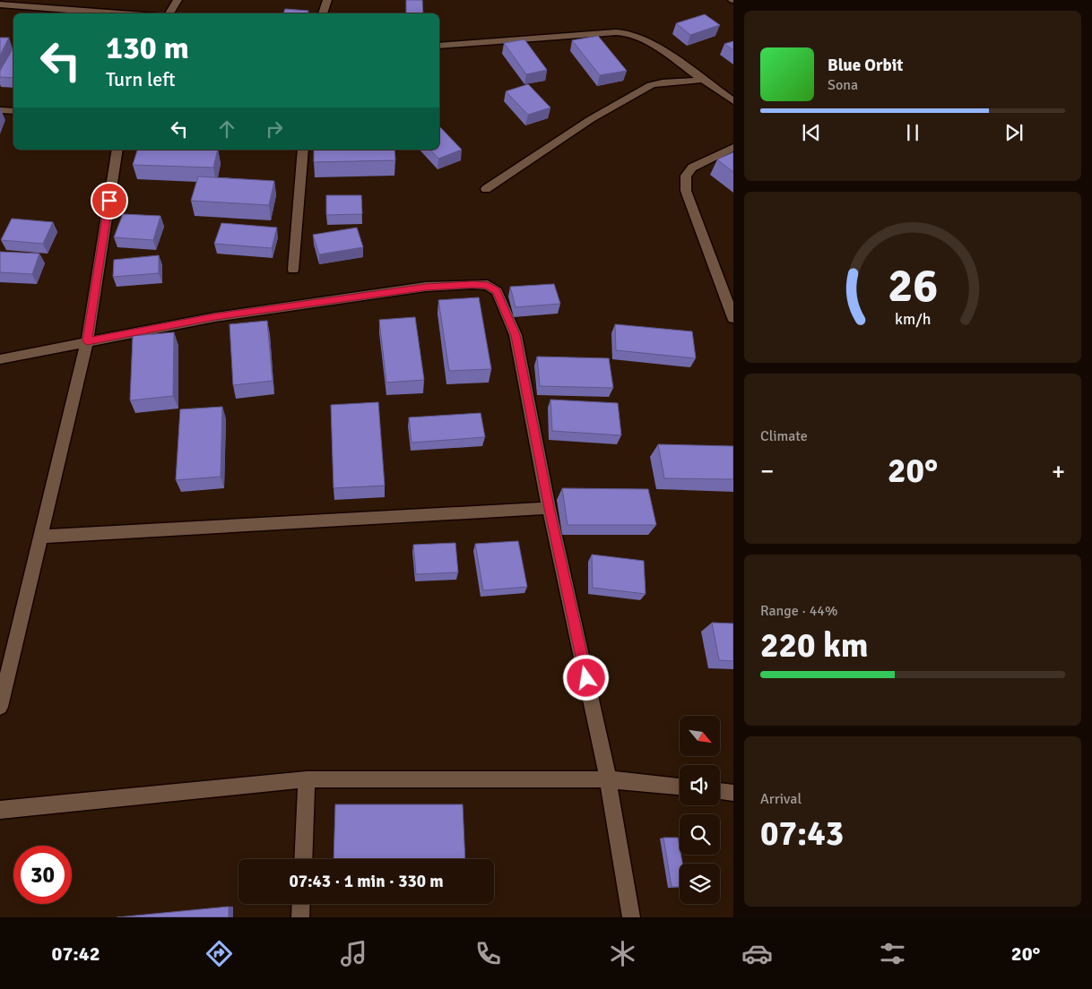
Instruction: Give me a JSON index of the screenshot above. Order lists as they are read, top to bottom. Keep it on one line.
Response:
{"north":"bottom right","page":{"turn":["130 m","Turn left"],"song":["Blue Orbit","Sona"],"tile":["Climate",["Range · 44%","220 km"],["Arrival","07:43"]],"heat":["−","20°","+"],"limit":"30","trip":"07:43 · 1 min · 330 m","tabs":["07:42","20°"],"gauge":["26","km/h"]}}
